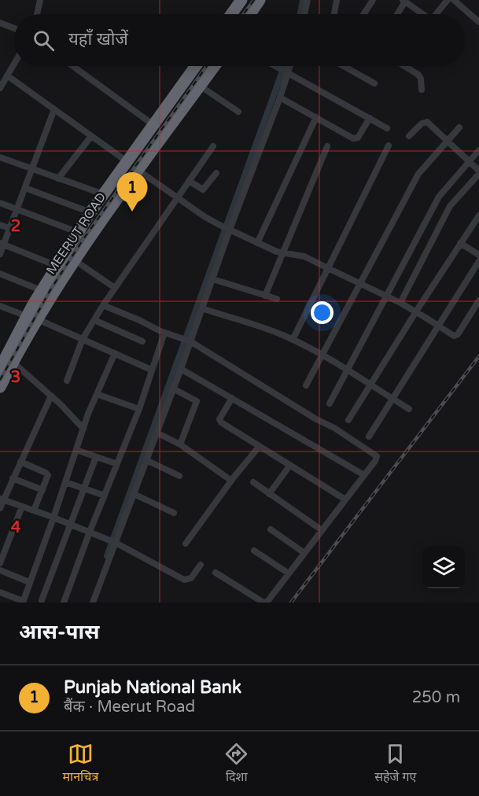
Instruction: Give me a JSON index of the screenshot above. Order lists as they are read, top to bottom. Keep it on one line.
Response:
{"streets":{"highway":["MEERUT ROAD"]},"page":{"search":"यहाँ खोजें","pins":"1","heading":"आस-पास","list":[{"mark":"1","name":"Punjab National Bank","note":"बैंक · Meerut Road","value":"250 m"}],"nav":["मानचित्र","दिशा","सहेजे गए"]},"grid":{"rows":["2","3","4"]}}
